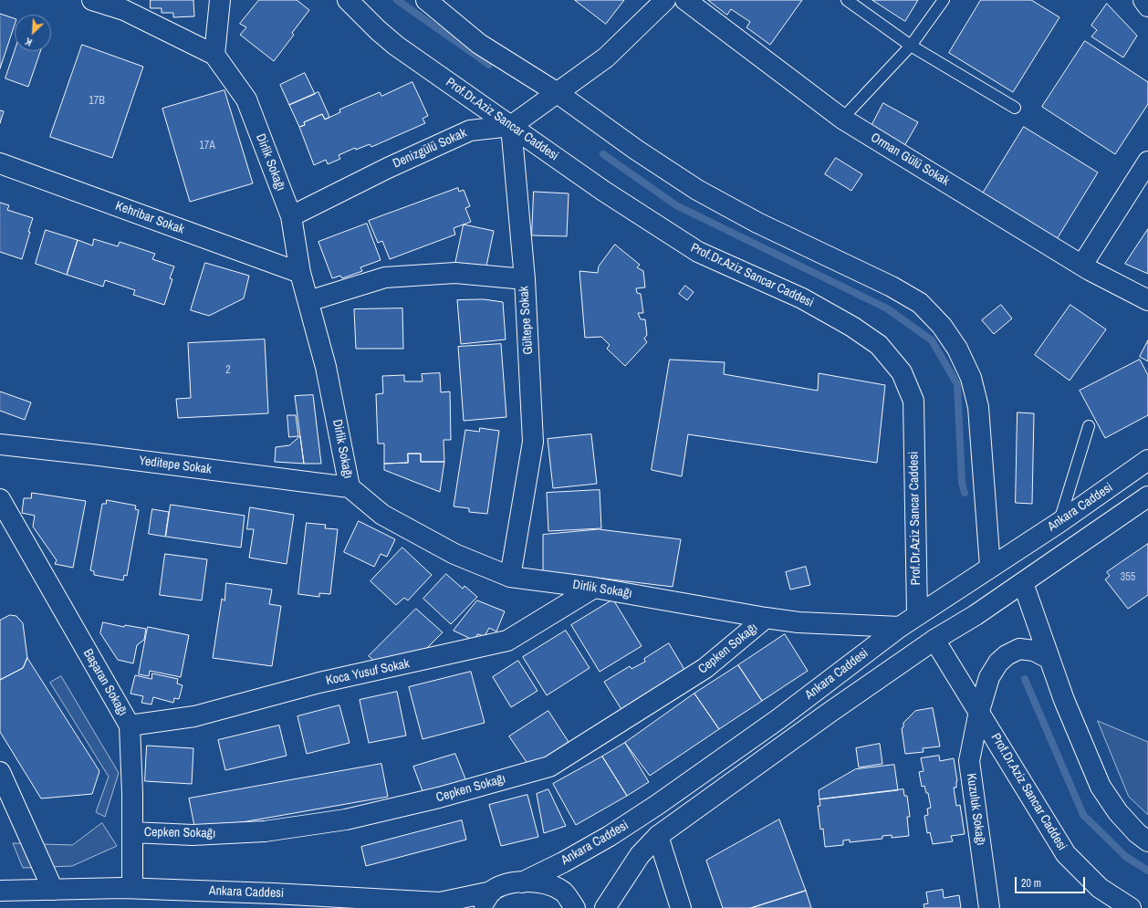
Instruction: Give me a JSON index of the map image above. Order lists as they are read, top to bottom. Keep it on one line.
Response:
{"streets":{"street":["Prof.Dr.Aziz Sancar Caddesi","Denizgülü Sokak","Orman Gülü Sokak","Dirlik Sokağı","Kehribar Sokak","Gültepe Sokak","Yeditepe Sokak","Ankara Caddesi","Cepken Sokağı","Koca Yusuf Sokak","Başaran Sokağı","Kuzuluk Sokağı"]},"crossings":[["Prof.Dr.Aziz Sancar Caddesi","Denizgülü Sokak"],["Prof.Dr.Aziz Sancar Caddesi","Ankara Caddesi"],["Prof.Dr.Aziz Sancar Caddesi","Kuzuluk Sokağı"],["Denizgülü Sokak","Dirlik Sokağı"],["Dirlik Sokağı","Kehribar Sokak"],["Dirlik Sokağı","Gültepe Sokak"],["Dirlik Sokağı","Yeditepe Sokak"],["Dirlik Sokağı","Ankara Caddesi"],["Dirlik Sokağı","Cepken Sokağı"],["Dirlik Sokağı","Koca Yusuf Sokak"],["Ankara Caddesi","Başaran Sokağı"],["Cepken Sokağı","Başaran Sokağı"],["Koca Yusuf Sokak","Başaran Sokağı"]],"house_numbers":["17B","17A","2","355"],"scale_bar":"20 m","north":"bottom left"}
